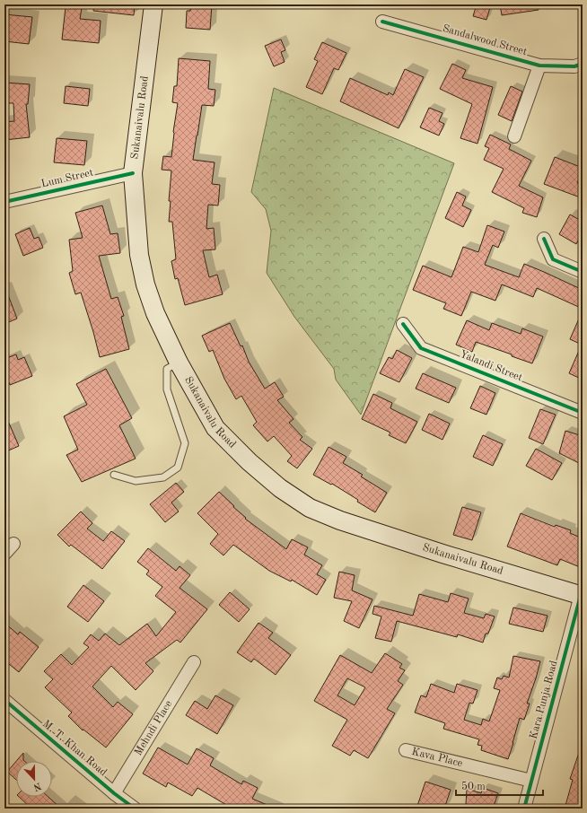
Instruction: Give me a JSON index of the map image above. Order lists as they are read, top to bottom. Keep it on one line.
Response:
{"streets":{"main road":["Sukanaivalu Road"],"street":["Sandalwood Street","Lum Street","Yalandi Street","Kara Punja Road","Mehndi Place","M. T. Khan Road","Kava Place"]},"crossings":[["Sukanaivalu Road","Lum Street"],["Sukanaivalu Road","Kara Punja Road"],["Kara Punja Road","Kava Place"],["Mehndi Place","M. T. Khan Road"]],"scale_bar":"50 m","north":"bottom"}
